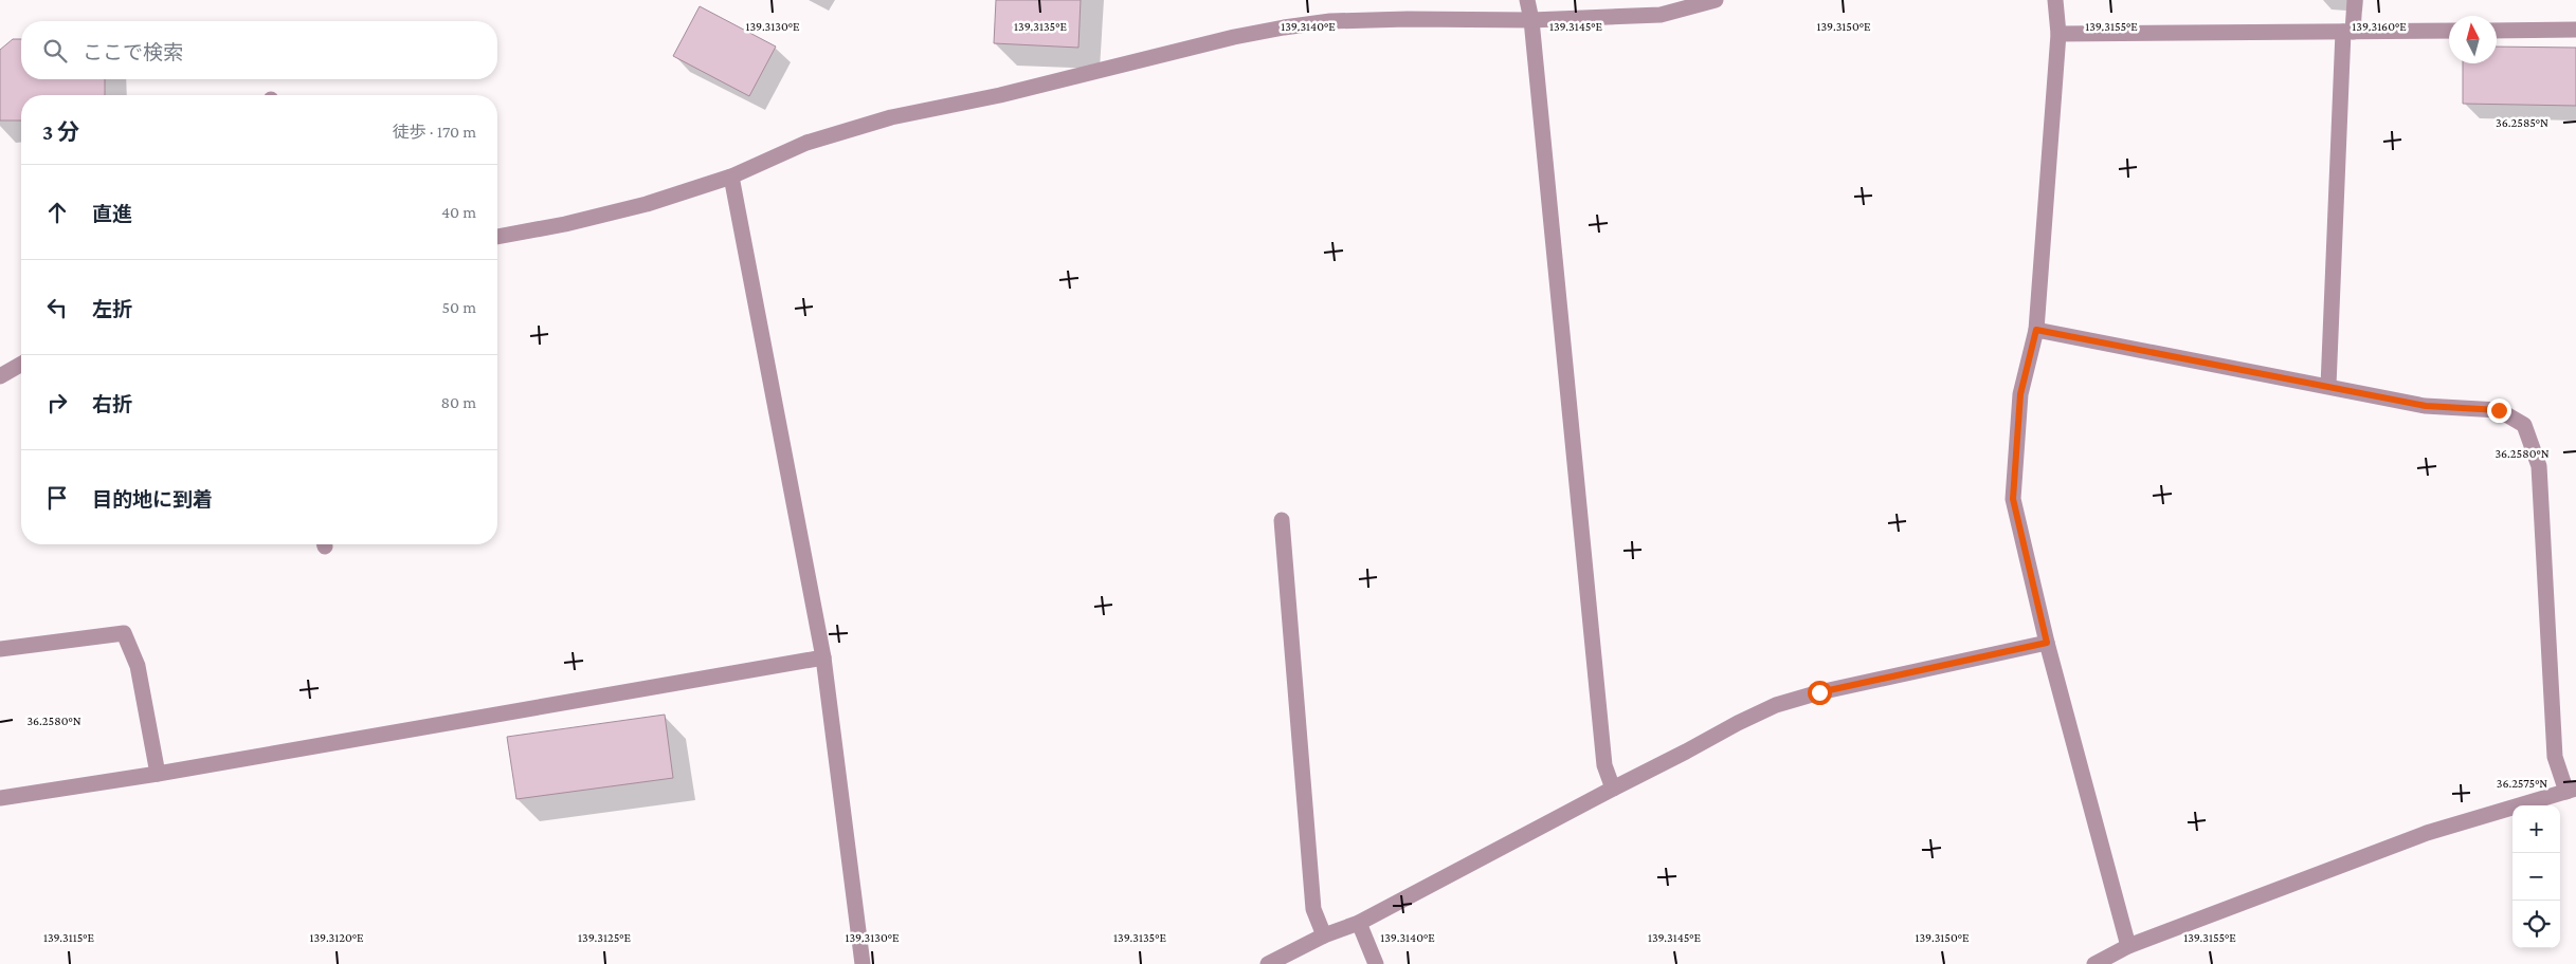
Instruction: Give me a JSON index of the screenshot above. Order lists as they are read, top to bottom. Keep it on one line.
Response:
{"north":"top","page":{"search":"ここで検索","heading":["3 分","徒歩 · 170 m"],"list":[["直進","40 m"],["左折","50 m"],["右折","80 m"],"目的地に到着"],"map_buttons":["+","−"]},"coordinates":["139.3130°E","139.3135°E","139.3140°E","139.3145°E","139.3150°E","139.3155°E","139.3160°E","36.2585°N","36.2580°N","36.2575°N","139.3115°E","139.3120°E","139.3125°E"]}
